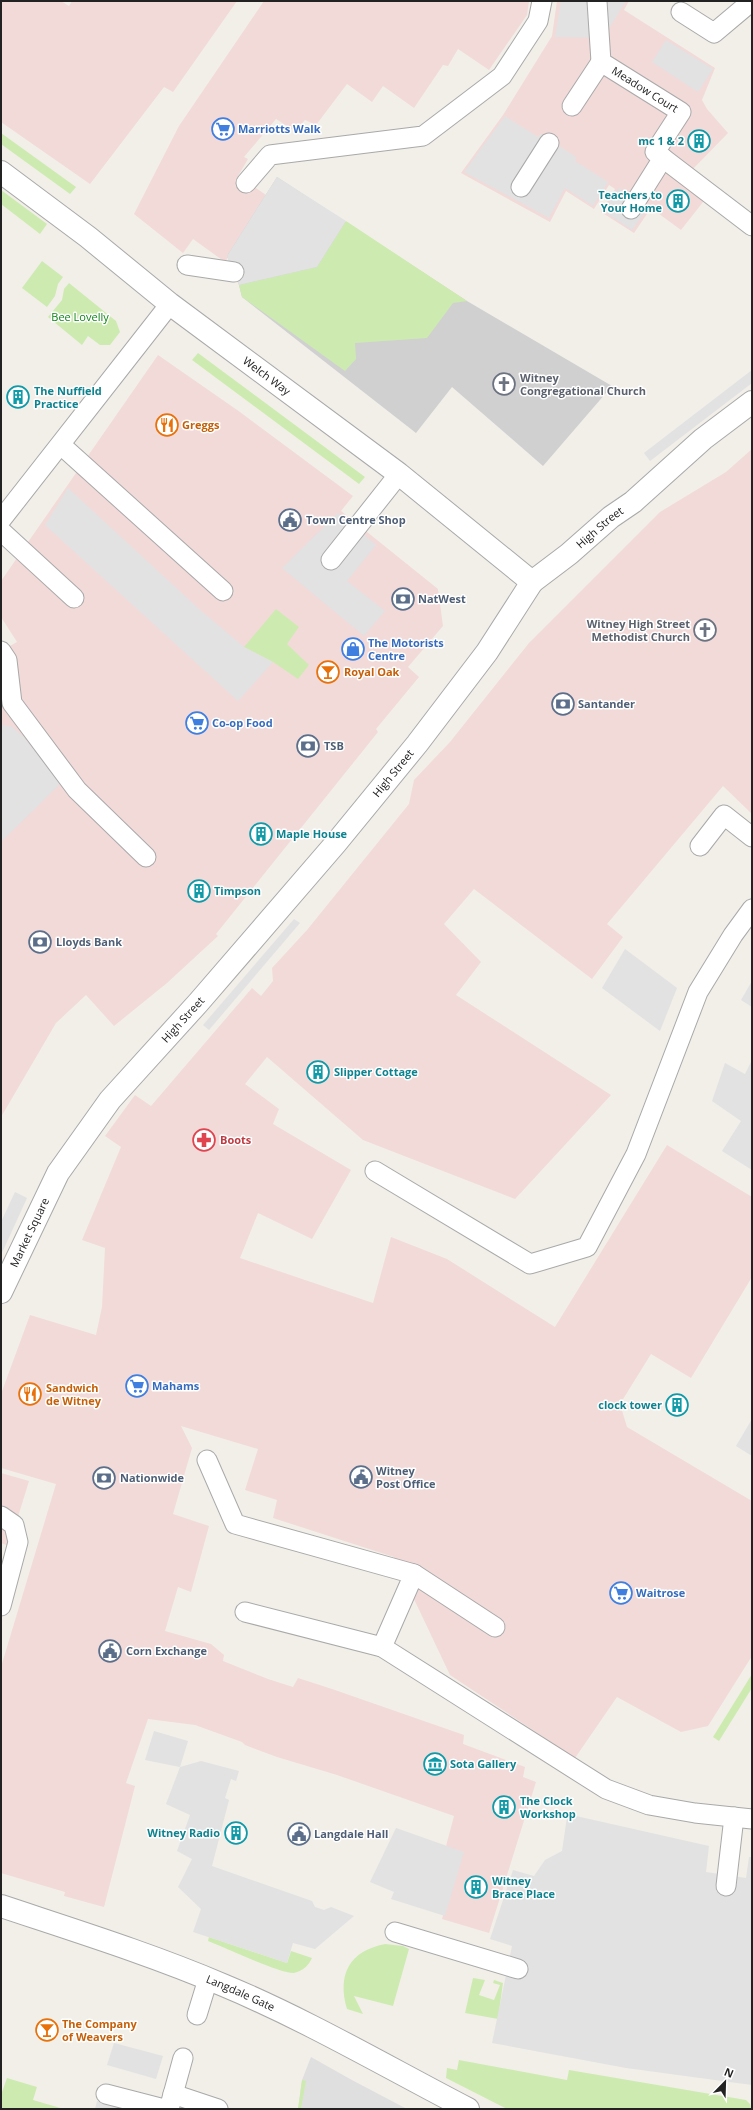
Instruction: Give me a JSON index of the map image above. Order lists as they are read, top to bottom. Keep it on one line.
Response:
{"streets":{"street":["Welch Way","High Street","Market Square","Langdale Gate"],"lane":["Meadow Court"]},"crossings":[["Welch Way","High Street"],["High Street","Market Square"]],"parks":["Bee Lovelly"],"places":{"supermarket":["Marriotts Walk","Co-op Food","Mahams","Waitrose"],"building":["mc 1 & 2","Teachers to Your Home","The Nuffield Practice","Maple House","Timpson","Slipper Cottage","clock tower","The Clock Workshop","Witney Radio","Witney Brace Place"],"church":["Witney Congregational Church","Witney High Street Methodist Church"],"restaurant":["Greggs","Sandwich de Witney"],"public building":["Town Centre Shop","Witney Post Office","Corn Exchange","Langdale Hall"],"bank":["NatWest","Santander","TSB","Lloyds Bank","Nationwide"],"shop":["The Motorists Centre"],"bar":["Royal Oak","The Company of Weavers"],"pharmacy":["Boots"],"museum":["Sota Gallery"]},"north":"top right"}
